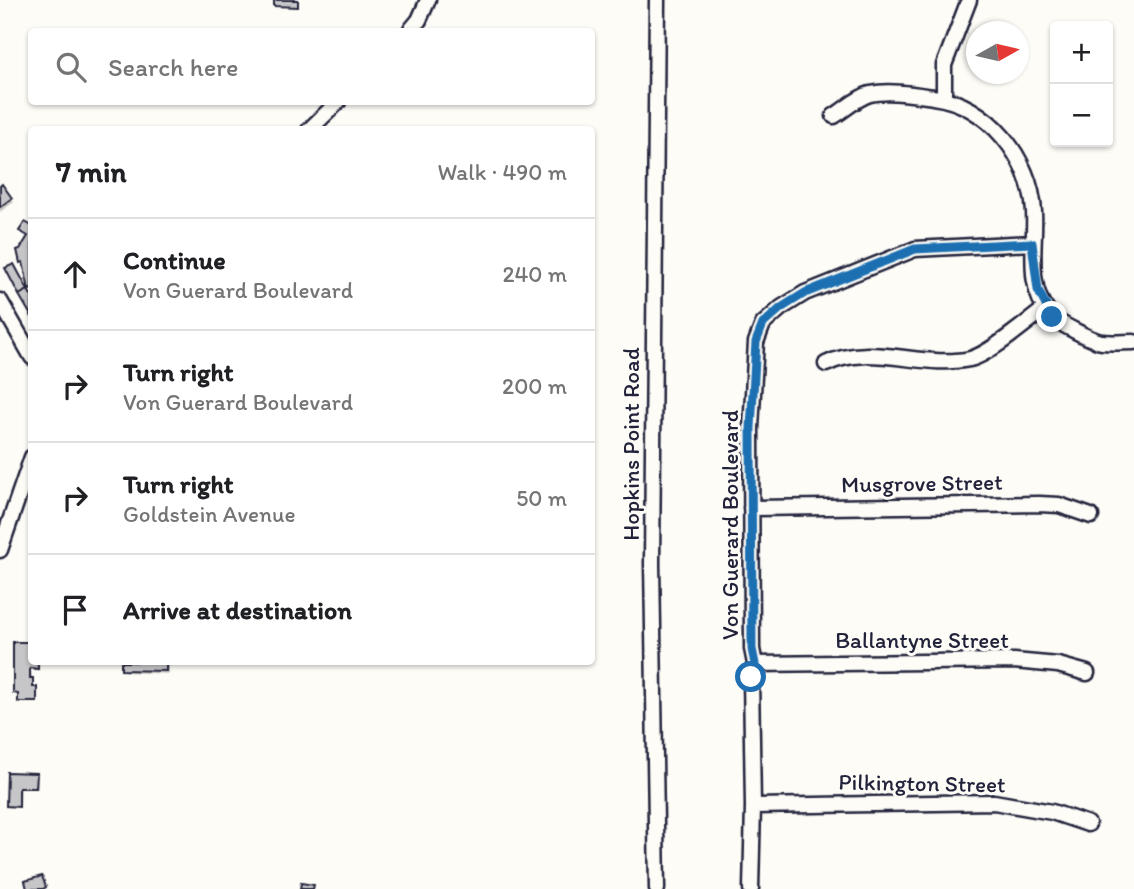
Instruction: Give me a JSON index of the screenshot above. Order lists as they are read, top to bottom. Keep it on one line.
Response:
{"streets":{"street":["Hopkins Point Road","Musgrove Street","Von Guerard Boulevard","Ballantyne Street","Pilkington Street"]},"crossings":[["Musgrove Street","Von Guerard Boulevard"],["Von Guerard Boulevard","Ballantyne Street"],["Von Guerard Boulevard","Pilkington Street"]],"north":"right","page":{"map_buttons":["+","−"],"search":"Search here","heading":["7 min","Walk · 490 m"],"list":[["Continue","Von Guerard Boulevard","240 m"],["Turn right","Von Guerard Boulevard","200 m"],["Turn right","Goldstein Avenue","50 m"],"Arrive at destination"]}}
